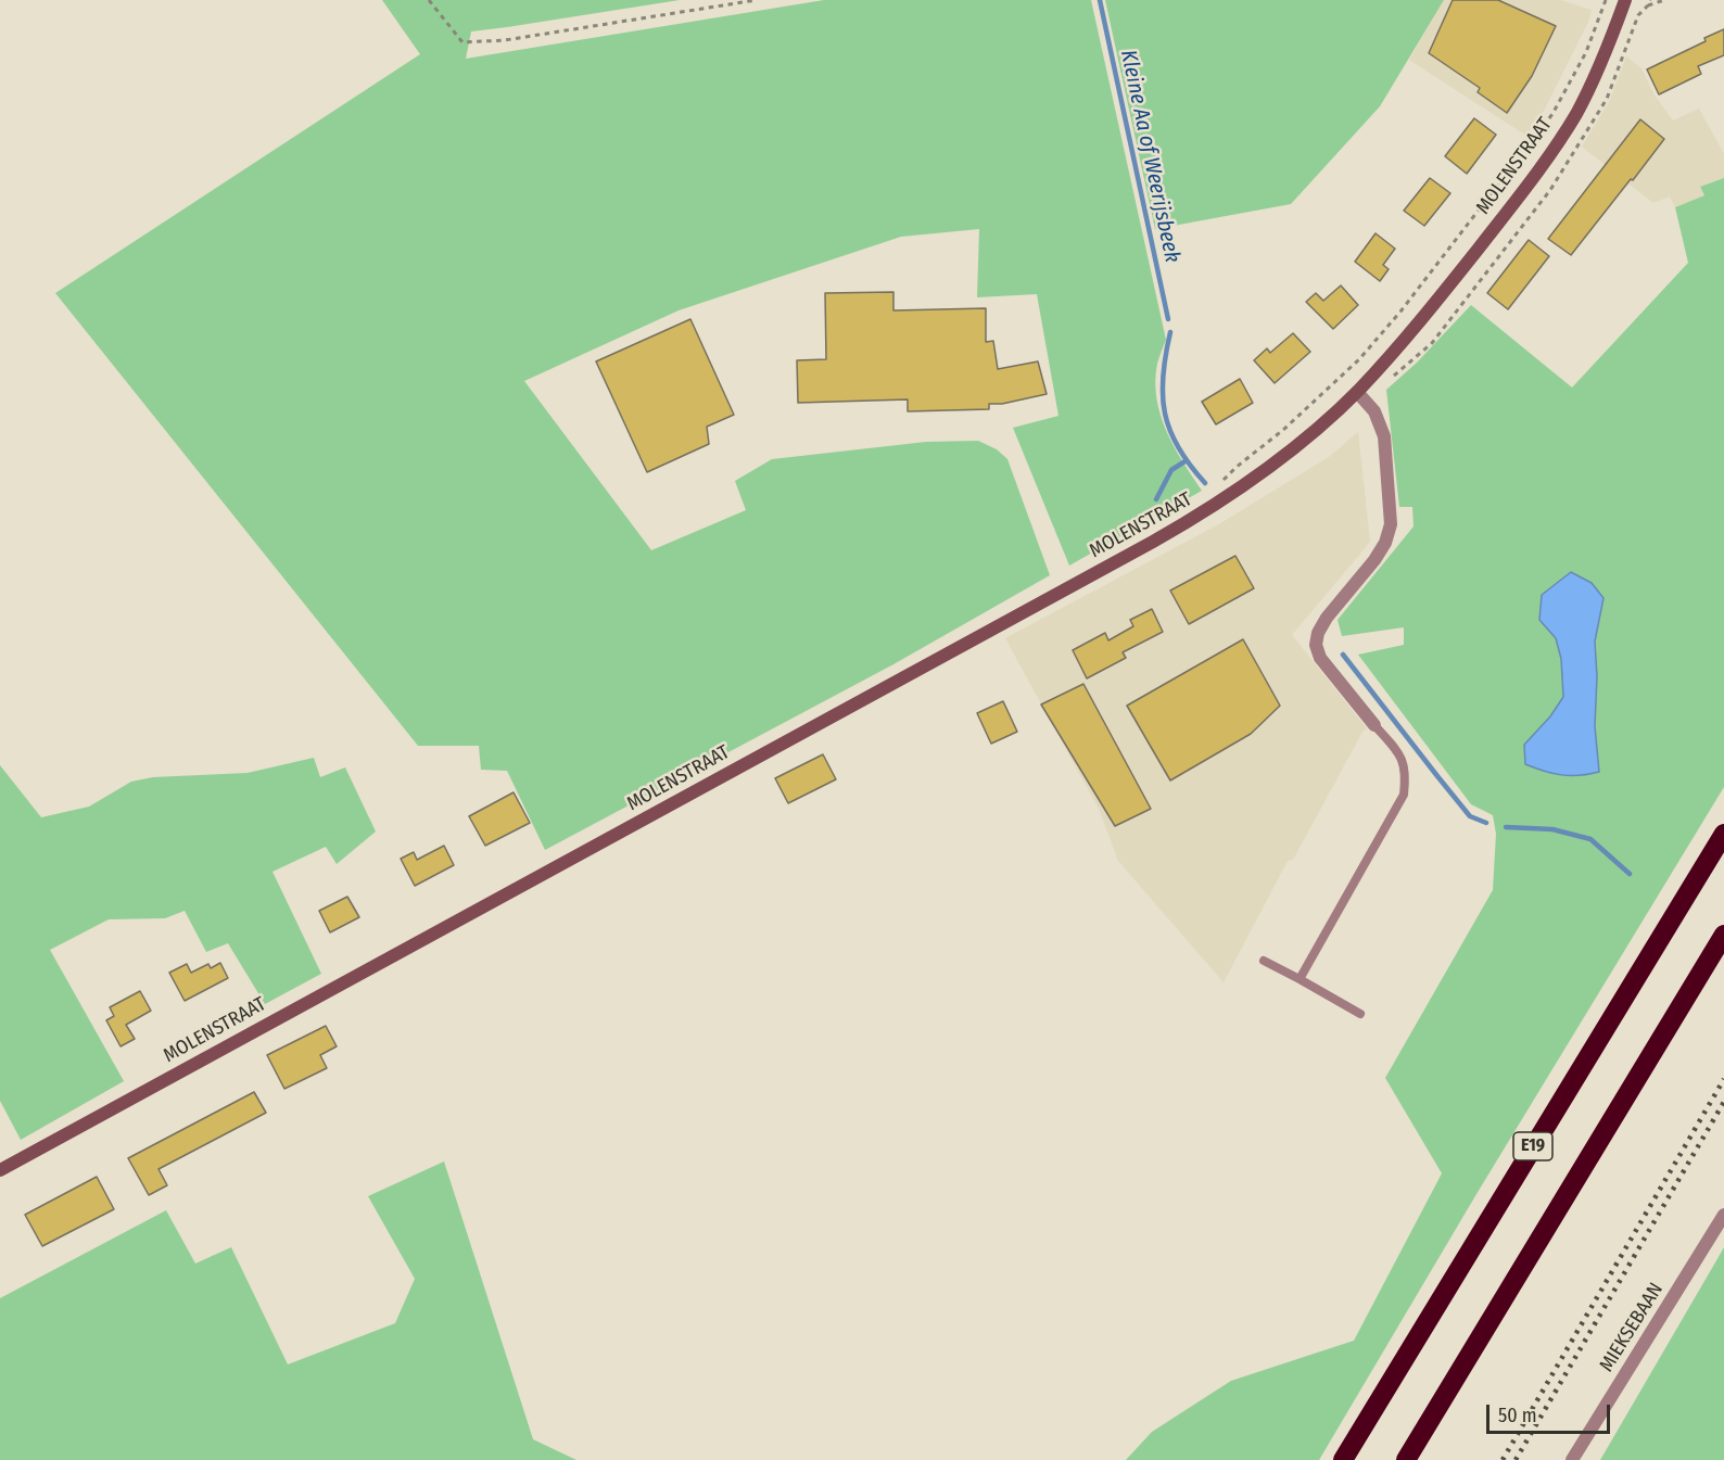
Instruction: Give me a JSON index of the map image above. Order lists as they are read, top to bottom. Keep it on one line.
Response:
{"streets":{"highway":["E19"],"main road":["MOLENSTRAAT"],"street":["MIEKSEBAAN"]},"water":["Kleine Aa of Weerijsbeek"],"scale_bar":"50 m"}
